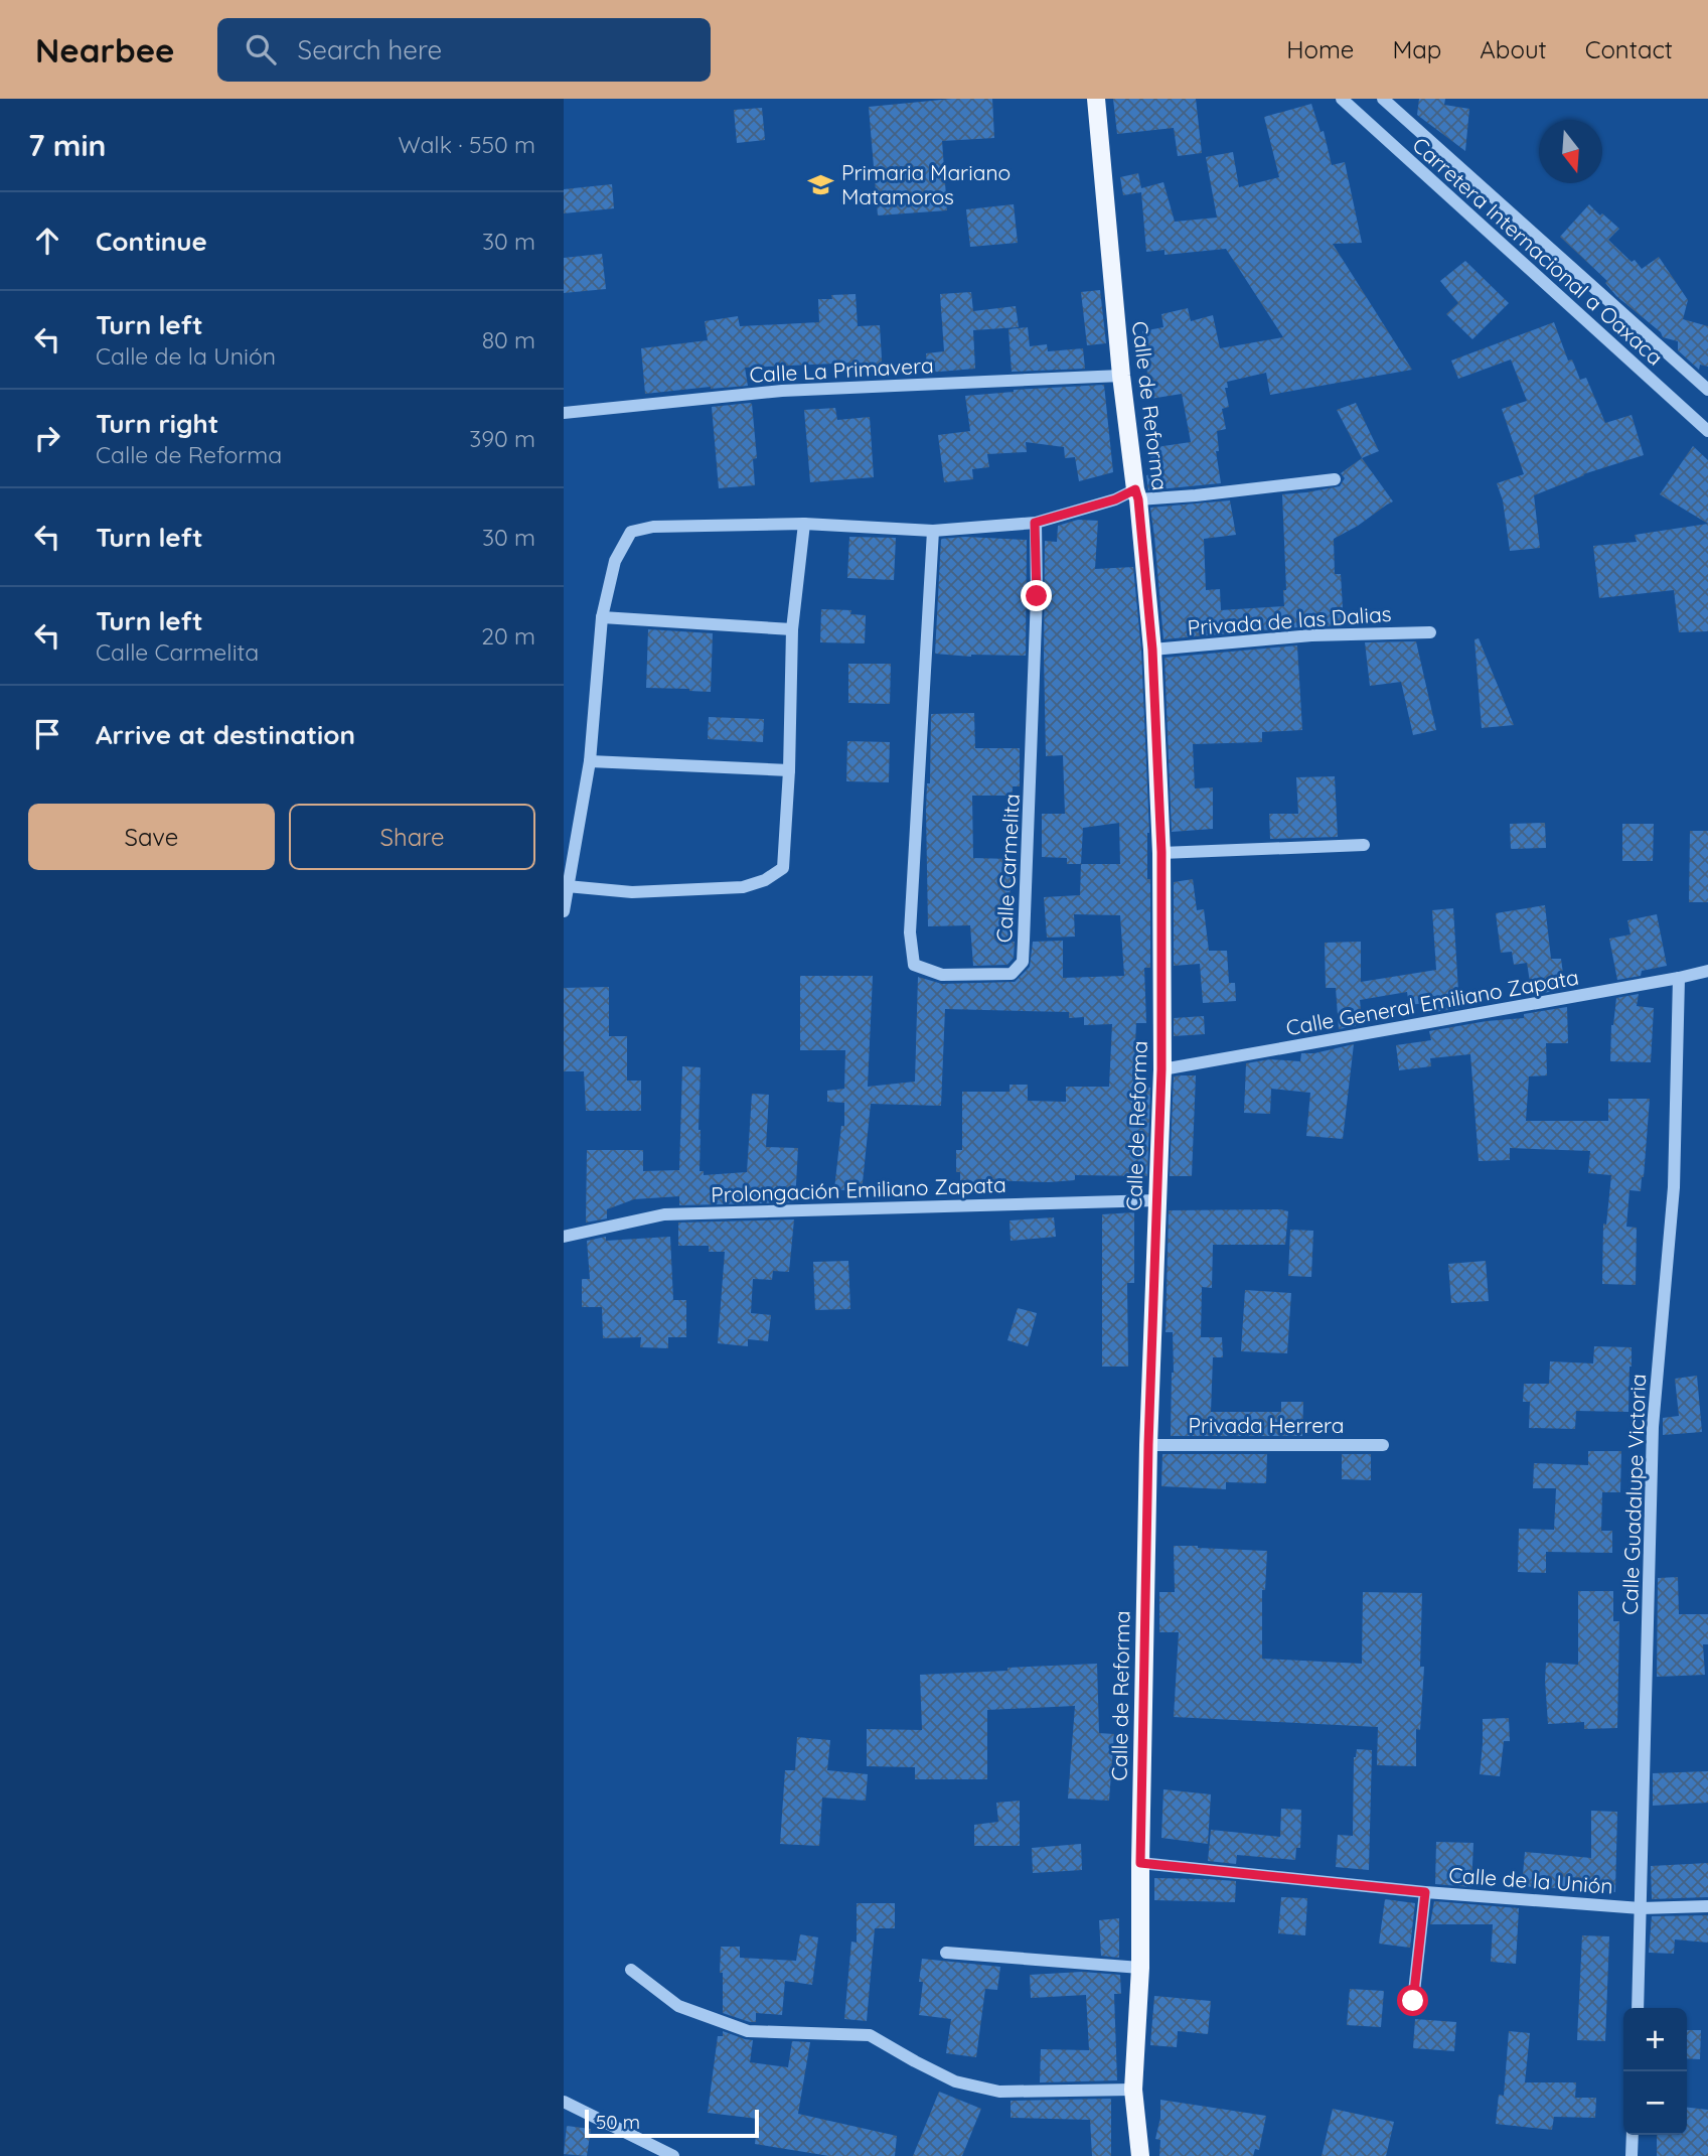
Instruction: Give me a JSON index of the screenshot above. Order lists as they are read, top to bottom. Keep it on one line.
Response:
{"streets":{"main road":["Calle de Reforma"],"street":["Carretera Internacional a Oaxaca","Calle La Primavera","Privada de las Dalias","Calle Carmelita","Calle General Emiliano Zapata","Prolongación Emiliano Zapata","Privada Herrera","Calle Guadalupe Victoria","Calle de la Unión"]},"crossings":[["Calle La Primavera","Calle de Reforma"],["Calle de Reforma","Privada de las Dalias"],["Calle de Reforma","Calle General Emiliano Zapata"],["Calle de Reforma","Prolongación Emiliano Zapata"],["Calle de Reforma","Privada Herrera"],["Calle de Reforma","Calle de la Unión"],["Calle General Emiliano Zapata","Calle Guadalupe Victoria"],["Calle Guadalupe Victoria","Calle de la Unión"]],"places":{"school or university":["Primaria Mariano Matamoros"]},"scale_bar":"50 m","north":"bottom","page":{"header":"Nearbee","search":"Search here","nav":["Home","Map","About","Contact"],"heading":["7 min","Walk · 550 m"],"list":[["Continue","30 m"],["Turn left","Calle de la Unión","80 m"],["Turn right","Calle de Reforma","390 m"],["Turn left","30 m"],["Turn left","Calle Carmelita","20 m"],"Arrive at destination"],"buttons":["Save","Share"],"map_buttons":["+","−"],"scale":"50 m"}}
